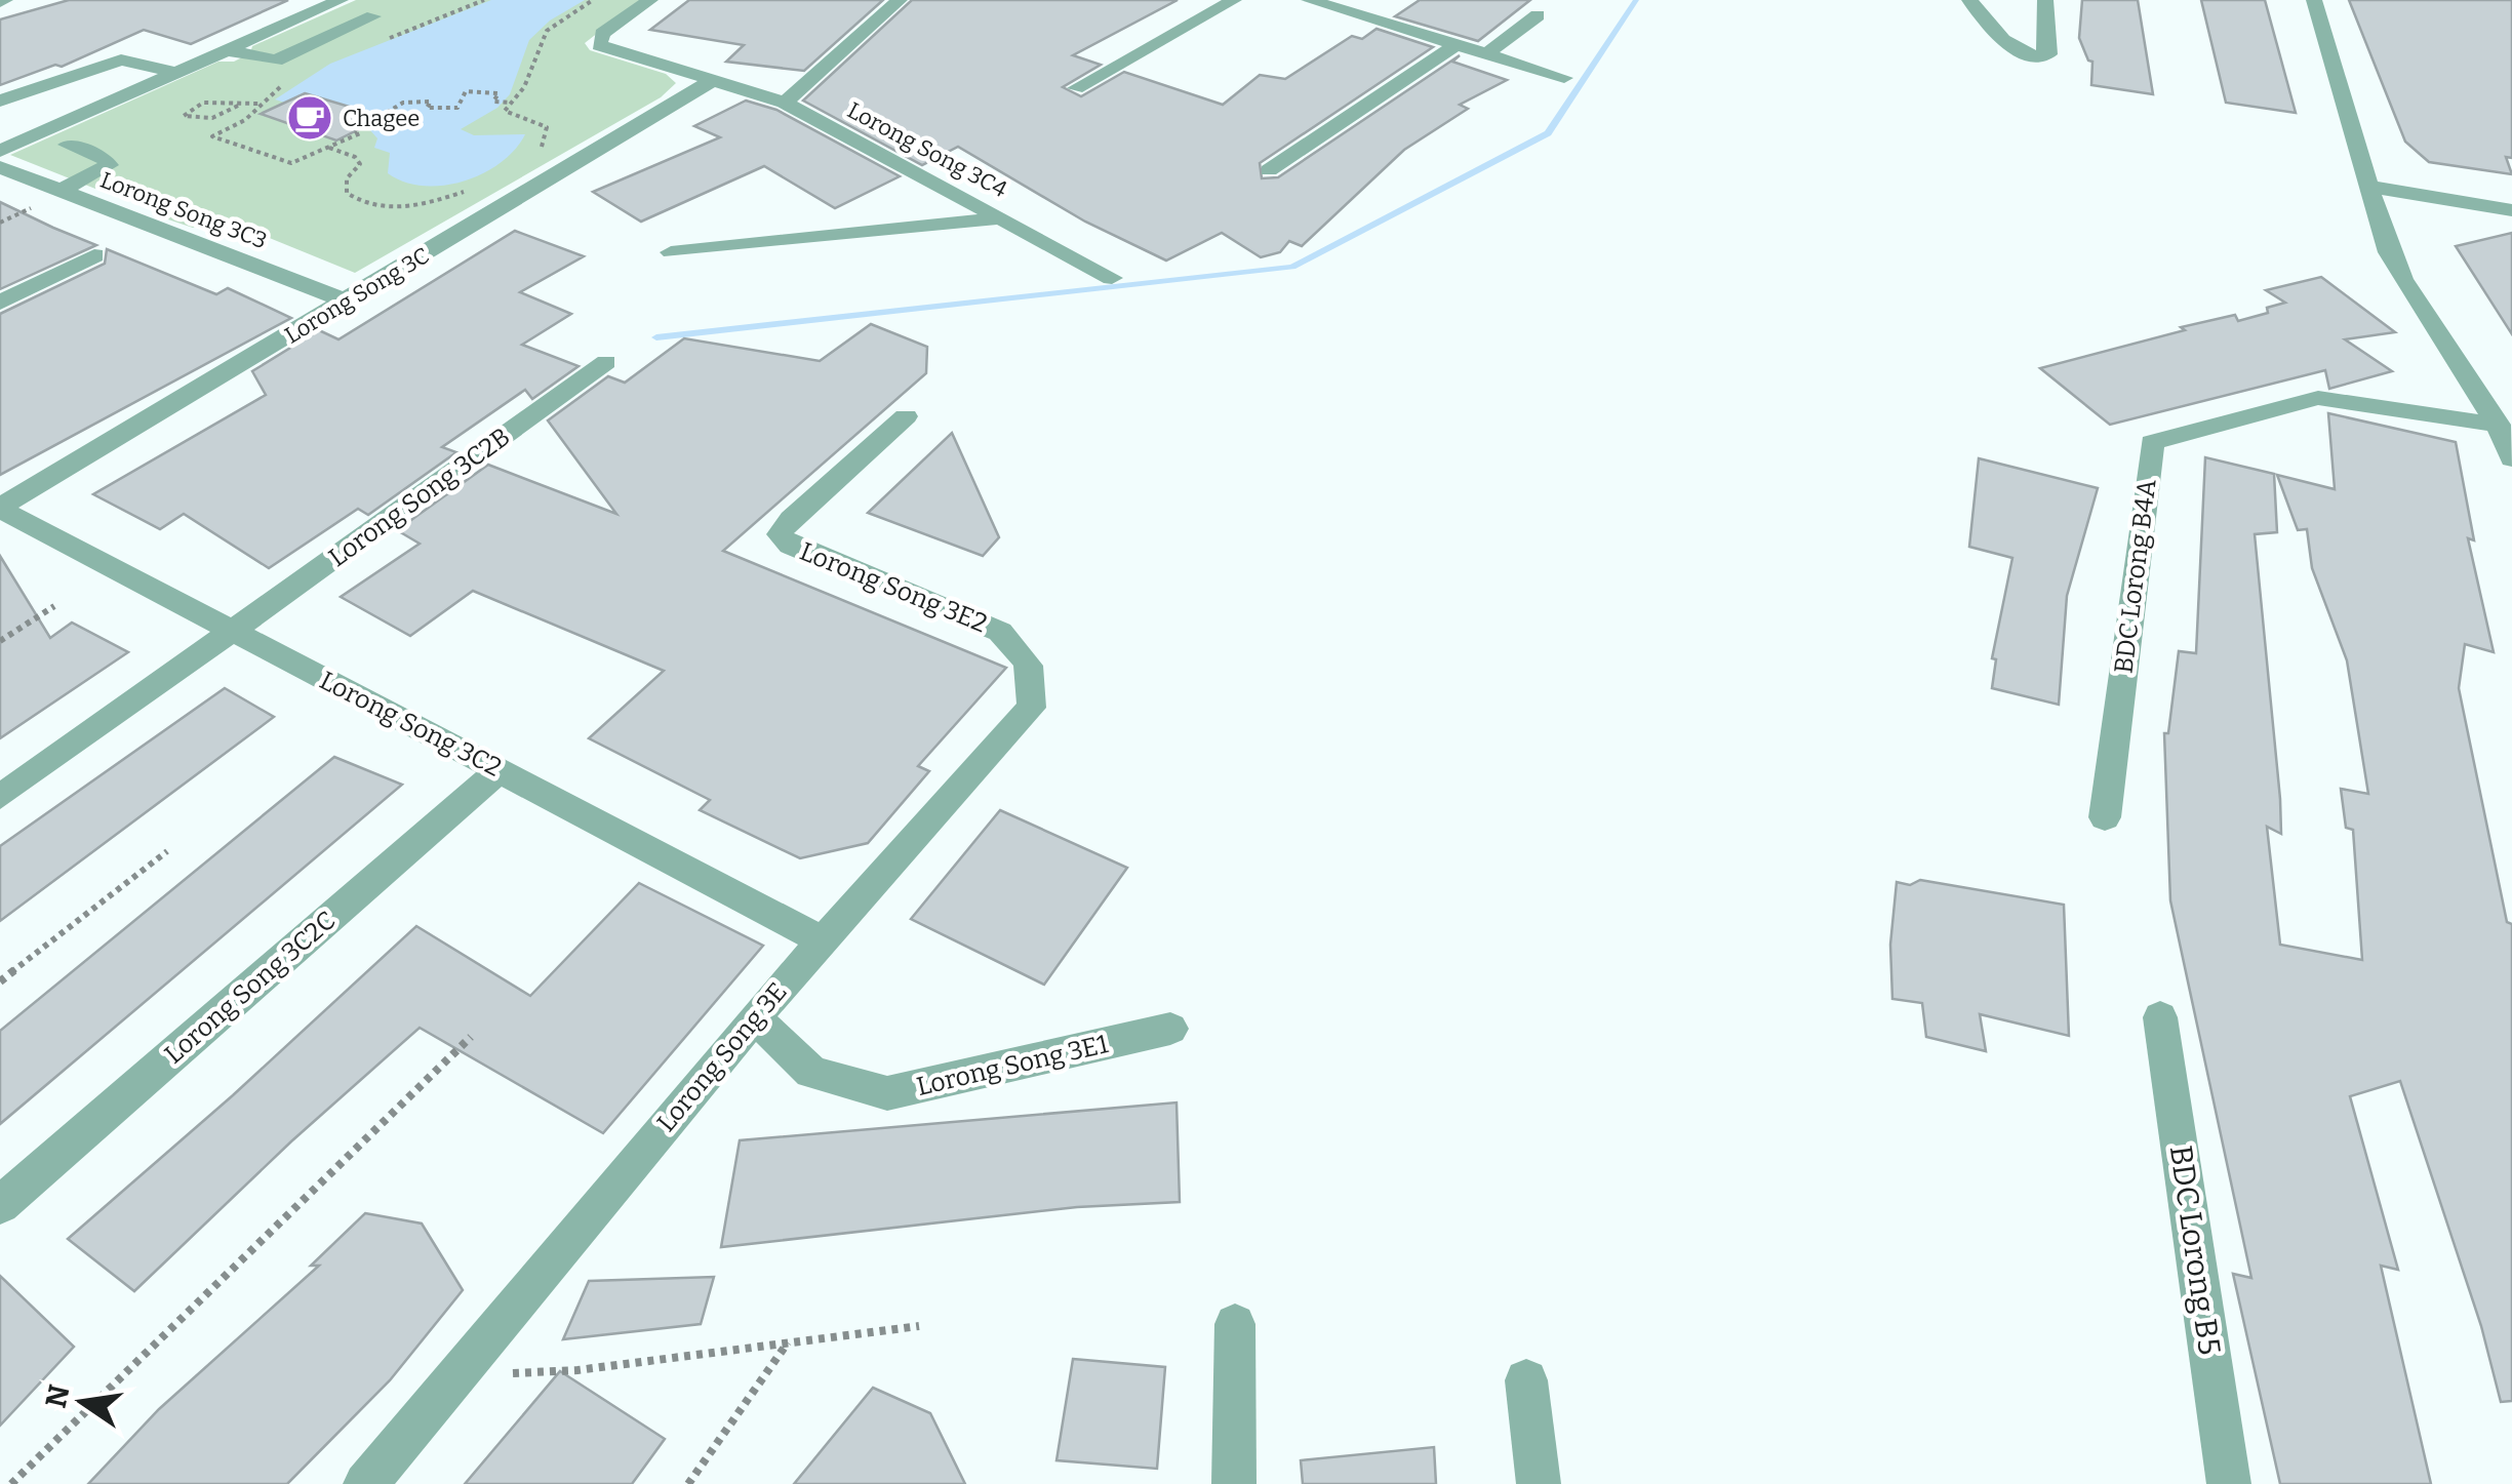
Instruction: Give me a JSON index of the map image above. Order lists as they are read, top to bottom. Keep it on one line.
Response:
{"streets":{"street":["Lorong Song 3C4","Lorong Song 3C3","Lorong Song 3C","Lorong Song 3C2B","BDC Lorong B4A","Lorong Song 3E2","Lorong Song 3C2","Lorong Song 3C2C","Lorong Song 3E","Lorong Song 3E1","BDC Lorong B5"]},"crossings":[["Lorong Song 3C4","Lorong Song 3C"],["Lorong Song 3C3","Lorong Song 3C"],["Lorong Song 3C","Lorong Song 3C2"],["Lorong Song 3C2B","Lorong Song 3C2"],["Lorong Song 3E2","Lorong Song 3E"],["Lorong Song 3C2","Lorong Song 3C2C"],["Lorong Song 3C2","Lorong Song 3E"],["Lorong Song 3E","Lorong Song 3E1"]],"places":{"cafe":["Chagee"]},"north":"left"}
